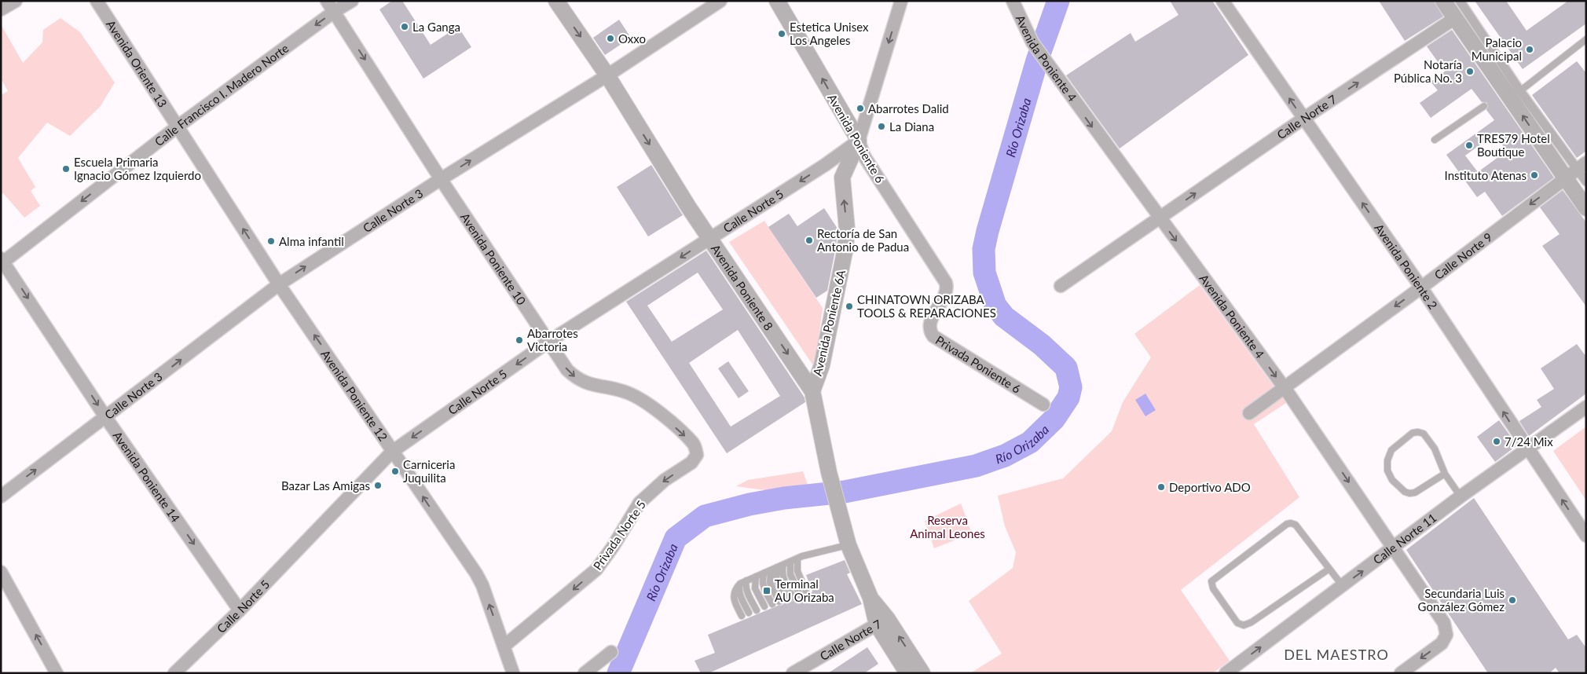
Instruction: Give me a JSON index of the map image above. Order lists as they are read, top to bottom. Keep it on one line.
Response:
{"streets":{"street":["Avenida Poniente 4","Avenida Oriente 13","Calle Francisco I. Madero Norte","Calle Norte 7","Avenida Poniente 6","Calle Norte 3","Calle Norte 5","Calle Norte 9","Avenida Poniente 10","Avenida Poniente 2","Avenida Poniente 8","Avenida Poniente 6A","Privada Poniente 6","Avenida Poniente 12","Avenida Poniente 14","Privada Norte 5","Calle Norte 11"]},"crossings":[["Avenida Poniente 4","Calle Norte 7"],["Avenida Poniente 4","Calle Norte 9"],["Avenida Poniente 4","Calle Norte 11"],["Avenida Oriente 13","Calle Francisco I. Madero Norte"],["Avenida Oriente 13","Avenida Poniente 12"],["Calle Francisco I. Madero Norte","Avenida Poniente 10"],["Calle Francisco I. Madero Norte","Avenida Poniente 12"],["Calle Francisco I. Madero Norte","Avenida Poniente 14"],["Calle Norte 7","Avenida Poniente 2"],["Calle Norte 7","Avenida Poniente 8"],["Avenida Poniente 6","Calle Norte 5"],["Avenida Poniente 6","Avenida Poniente 6A"],["Avenida Poniente 6","Privada Poniente 6"],["Calle Norte 3","Avenida Poniente 10"],["Calle Norte 3","Avenida Poniente 8"],["Calle Norte 3","Avenida Poniente 12"],["Calle Norte 3","Avenida Poniente 14"],["Calle Norte 5","Avenida Poniente 10"],["Calle Norte 5","Avenida Poniente 8"],["Calle Norte 5","Avenida Poniente 6A"],["Calle Norte 5","Avenida Poniente 12"],["Calle Norte 5","Avenida Poniente 14"],["Calle Norte 9","Avenida Poniente 2"],["Avenida Poniente 10","Privada Norte 5"],["Avenida Poniente 2","Calle Norte 11"],["Avenida Poniente 8","Avenida Poniente 6A"],["Avenida Poniente 12","Privada Norte 5"]],"one_way":["Avenida Poniente 4","Calle Francisco I. Madero Norte","Calle Norte 7","Avenida Poniente 6","Calle Norte 3","Calle Norte 5","Calle Norte 9","Avenida Poniente 10","Avenida Poniente 2","Avenida Poniente 6A","Avenida Poniente 12","Avenida Poniente 14","Privada Norte 5","Calle Norte 11"],"districts":["DEL MAESTRO"],"water":["Río Orizaba"],"parks":["Reserva Animal Leones"],"places":{"other":["La Ganga","Estetica Unisex Los Angeles","Oxxo","Palacio Municipal","Notaría Pública No. 3","Abarrotes Dalid","La Diana","TRES79 Hotel Boutique","Escuela Primaria Ignacio Gómez Izquierdo","Instituto Atenas","Rectoría de San Antonio de Padua","Alma infantil","CHINATOWN ORIZABA TOOLS & REPARACIONES","Abarrotes Victoria","7/24 Mix","Carniceria Juquilita","Bazar Las Amigas","Deportivo ADO","Secundaria Luis González Gómez"],"transit":["Terminal AU Orizaba"]}}
